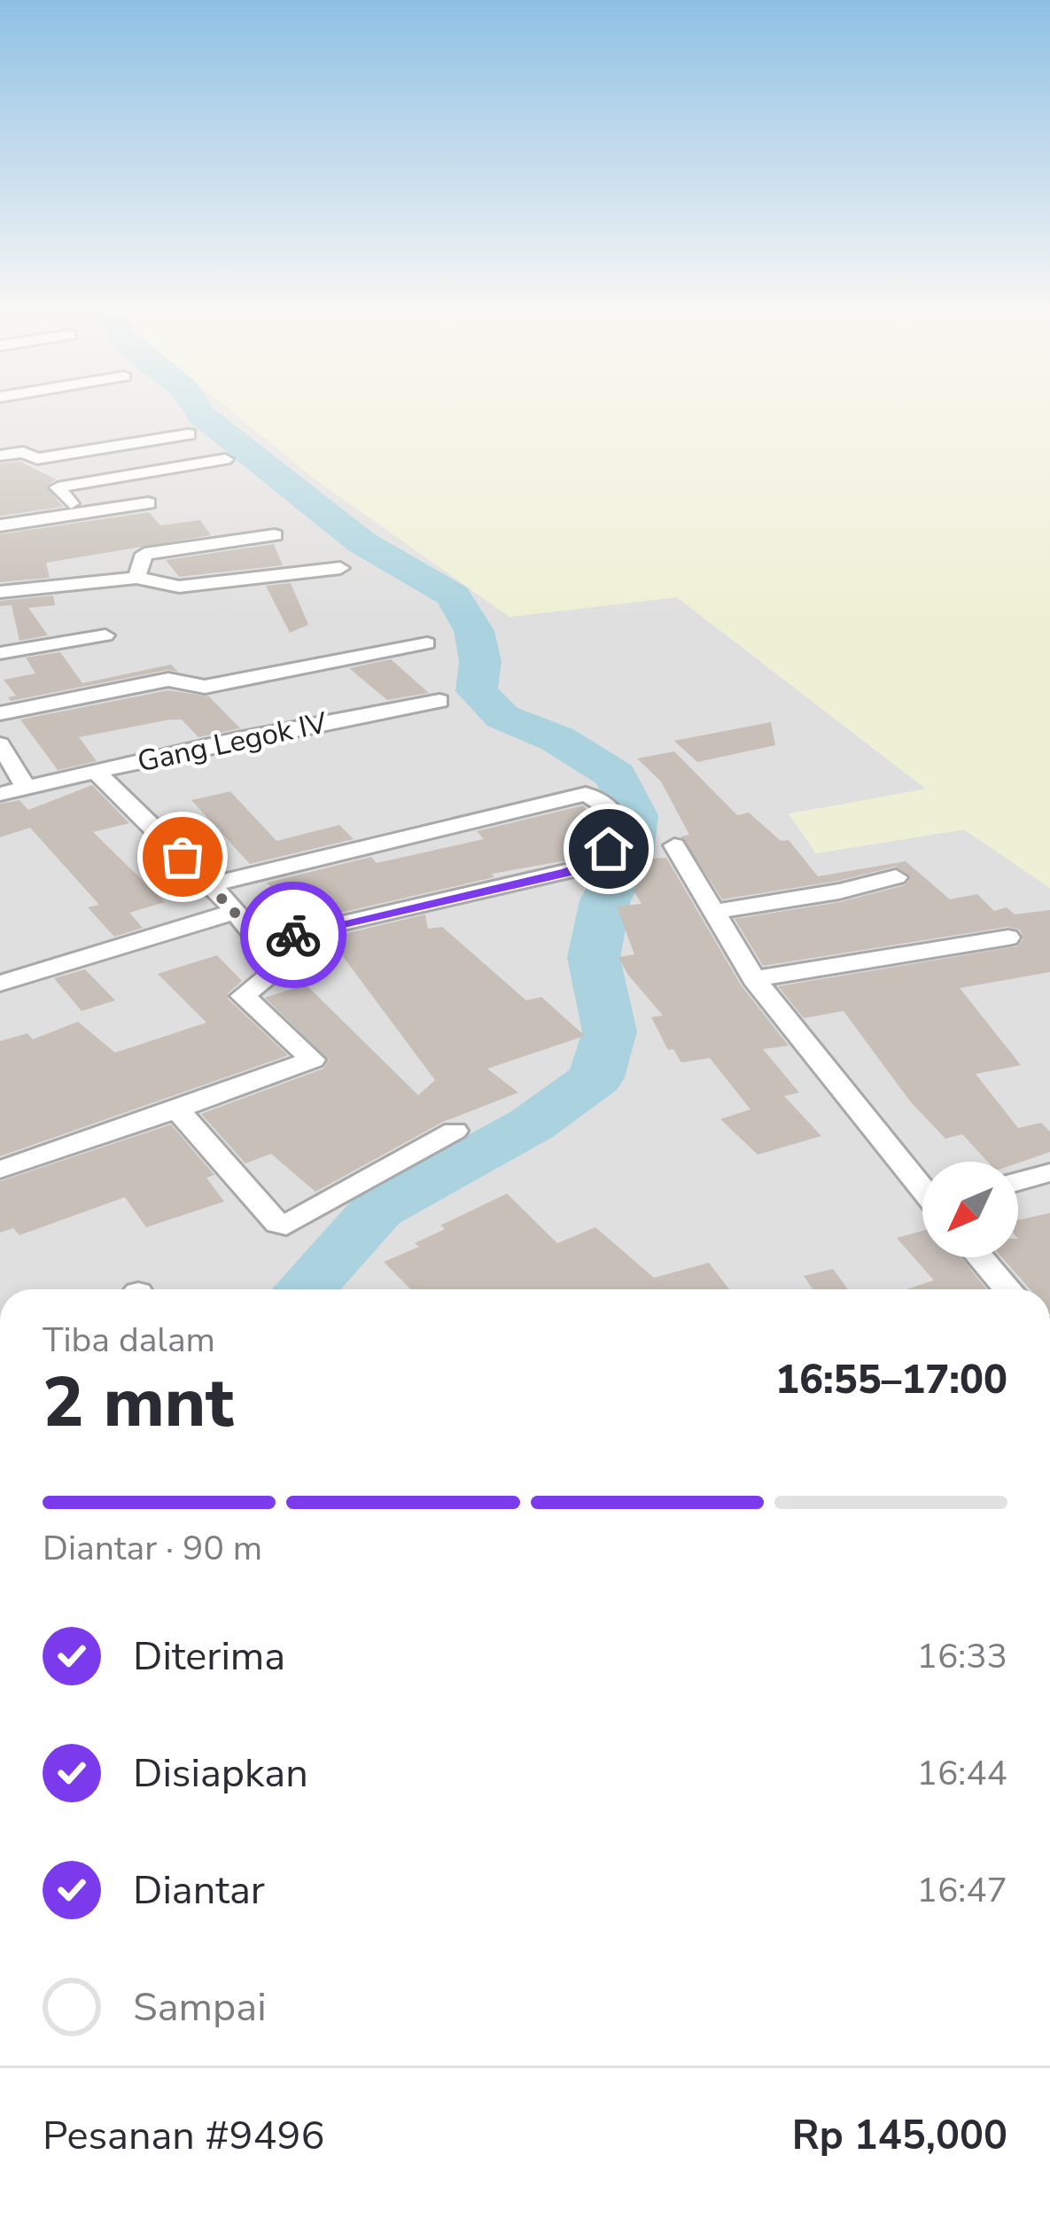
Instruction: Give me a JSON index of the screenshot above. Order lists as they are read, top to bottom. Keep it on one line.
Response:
{"streets":{"street":["Gang Legok IV"]},"north":"bottom left","page":{"heading":["2 mnt","Tiba dalam","16:55–17:00"],"panel":["Pesanan #9496","Rp 145,000"],"bar":"Diantar · 90 m","list":[["Diterima","16:33"],["Disiapkan","16:44"],["Diantar","16:47"],"Sampai"]}}
